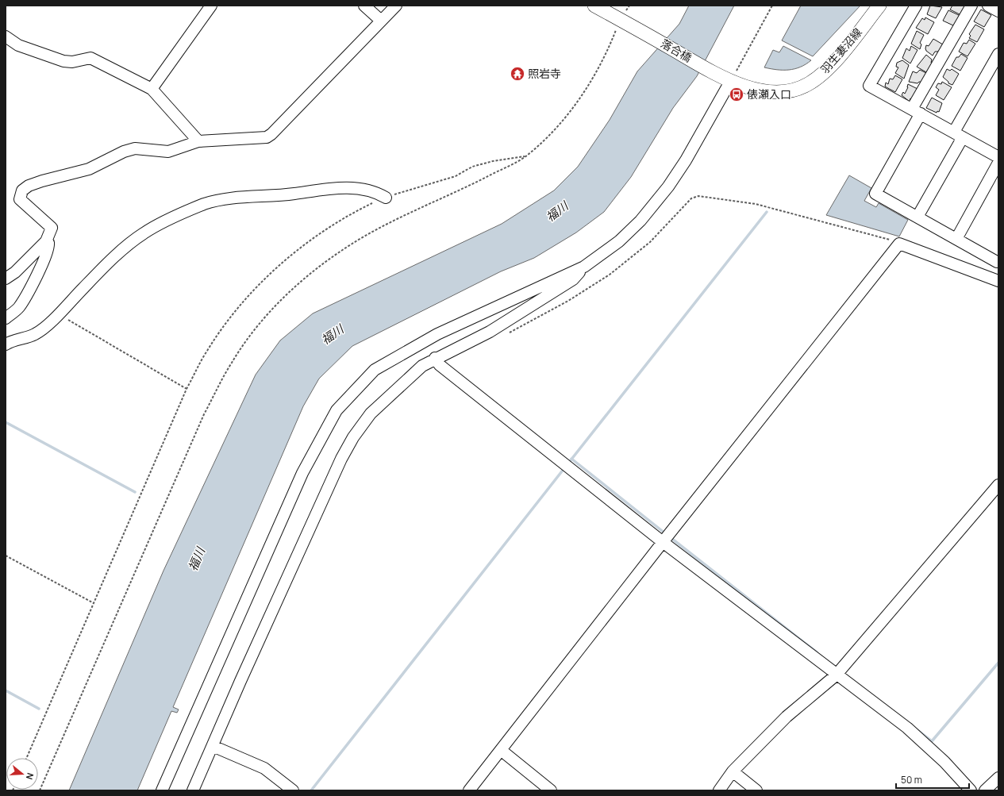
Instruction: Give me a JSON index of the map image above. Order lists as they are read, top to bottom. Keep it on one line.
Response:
{"streets":{"main road":["落合橋","羽生妻沼線"]},"crossings":[["落合橋","羽生妻沼線"]],"water":["福川"],"places":{"temple":["照岩寺"],"bus stop":["俵瀬入口"]},"scale_bar":"50 m","north":"right"}
